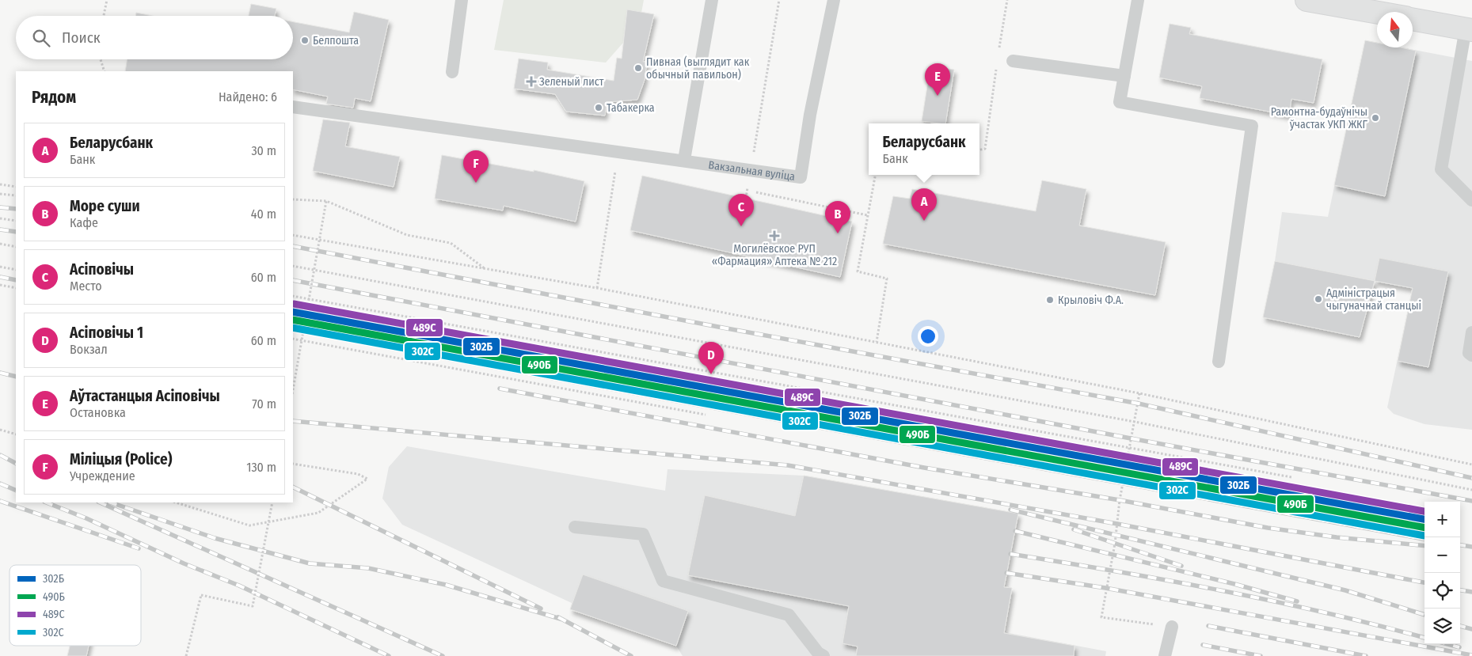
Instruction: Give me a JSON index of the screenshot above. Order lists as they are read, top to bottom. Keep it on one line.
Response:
{"streets":{"lane":["Вакзальная вуліца"]},"places":{"other":["Белпошта","Пивная (выглядит как обычный павильон)","Табакерка","Рамонтна-будаўнічы ўчастак УКП ЖКГ","Адміністрацыя чыгуначнай станцыі","Крыловіч Ф.А."],"health":["Зеленый лист","Могилёвское РУП «Фармация» Аптека № 212"]},"lines":["transit line 489С","transit line 302Б","transit line 490Б","transit line 302С"],"legend":["302Б","490Б","489С","302С"],"north":"top","page":{"search":"Поиск","pins":["E","F","A","C","B","D"],"heading":["Рядом","Найдено: 6"],"list":[{"mark":"A","name":"Беларусбанк","note":"Банк","value":"30 m"},{"mark":"B","name":"Море суши","note":"Кафе","value":"40 m"},{"mark":"C","name":"Асіповічы","note":"Место","value":"60 m"},{"mark":"D","name":"Асіповічы 1","note":"Вокзал","value":"60 m"},{"mark":"E","name":"Аўтастанцыя Асіповічы","note":"Остановка","value":"70 m"},{"mark":"F","name":"Міліцыя (Police)","note":"Учреждение","value":"130 m"}],"popup":["Беларусбанк","Банк"],"map_buttons":["+","−"]}}
